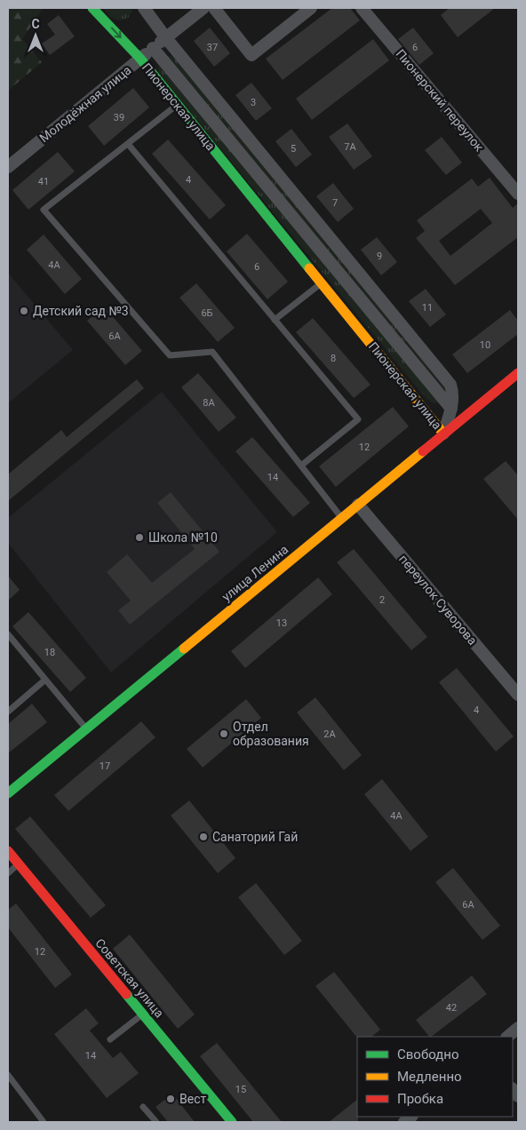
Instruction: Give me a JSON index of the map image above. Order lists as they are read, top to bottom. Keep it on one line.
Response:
{"streets":{"street":["Пионерский переулок","Молодёжная улица","Пионерская улица","улица Ленина","переулок Суворова","Советская улица"]},"crossings":[["Молодёжная улица","Пионерская улица"],["Пионерская улица","улица Ленина"],["улица Ленина","переулок Суворова"]],"places":["Детский сад №3","Школа №10","Отдел образования","Санаторий Гай","Вест"],"house_numbers":["37","6","3","39","7А","5","4","41","7","9","4А","6","11","6Б","6А","10","8","8А","12","14","2","13","18","4","2А","17","4А","6А","12","42","14","15"],"legend":["Свободно","Медленно","Пробка"],"north":"top"}
